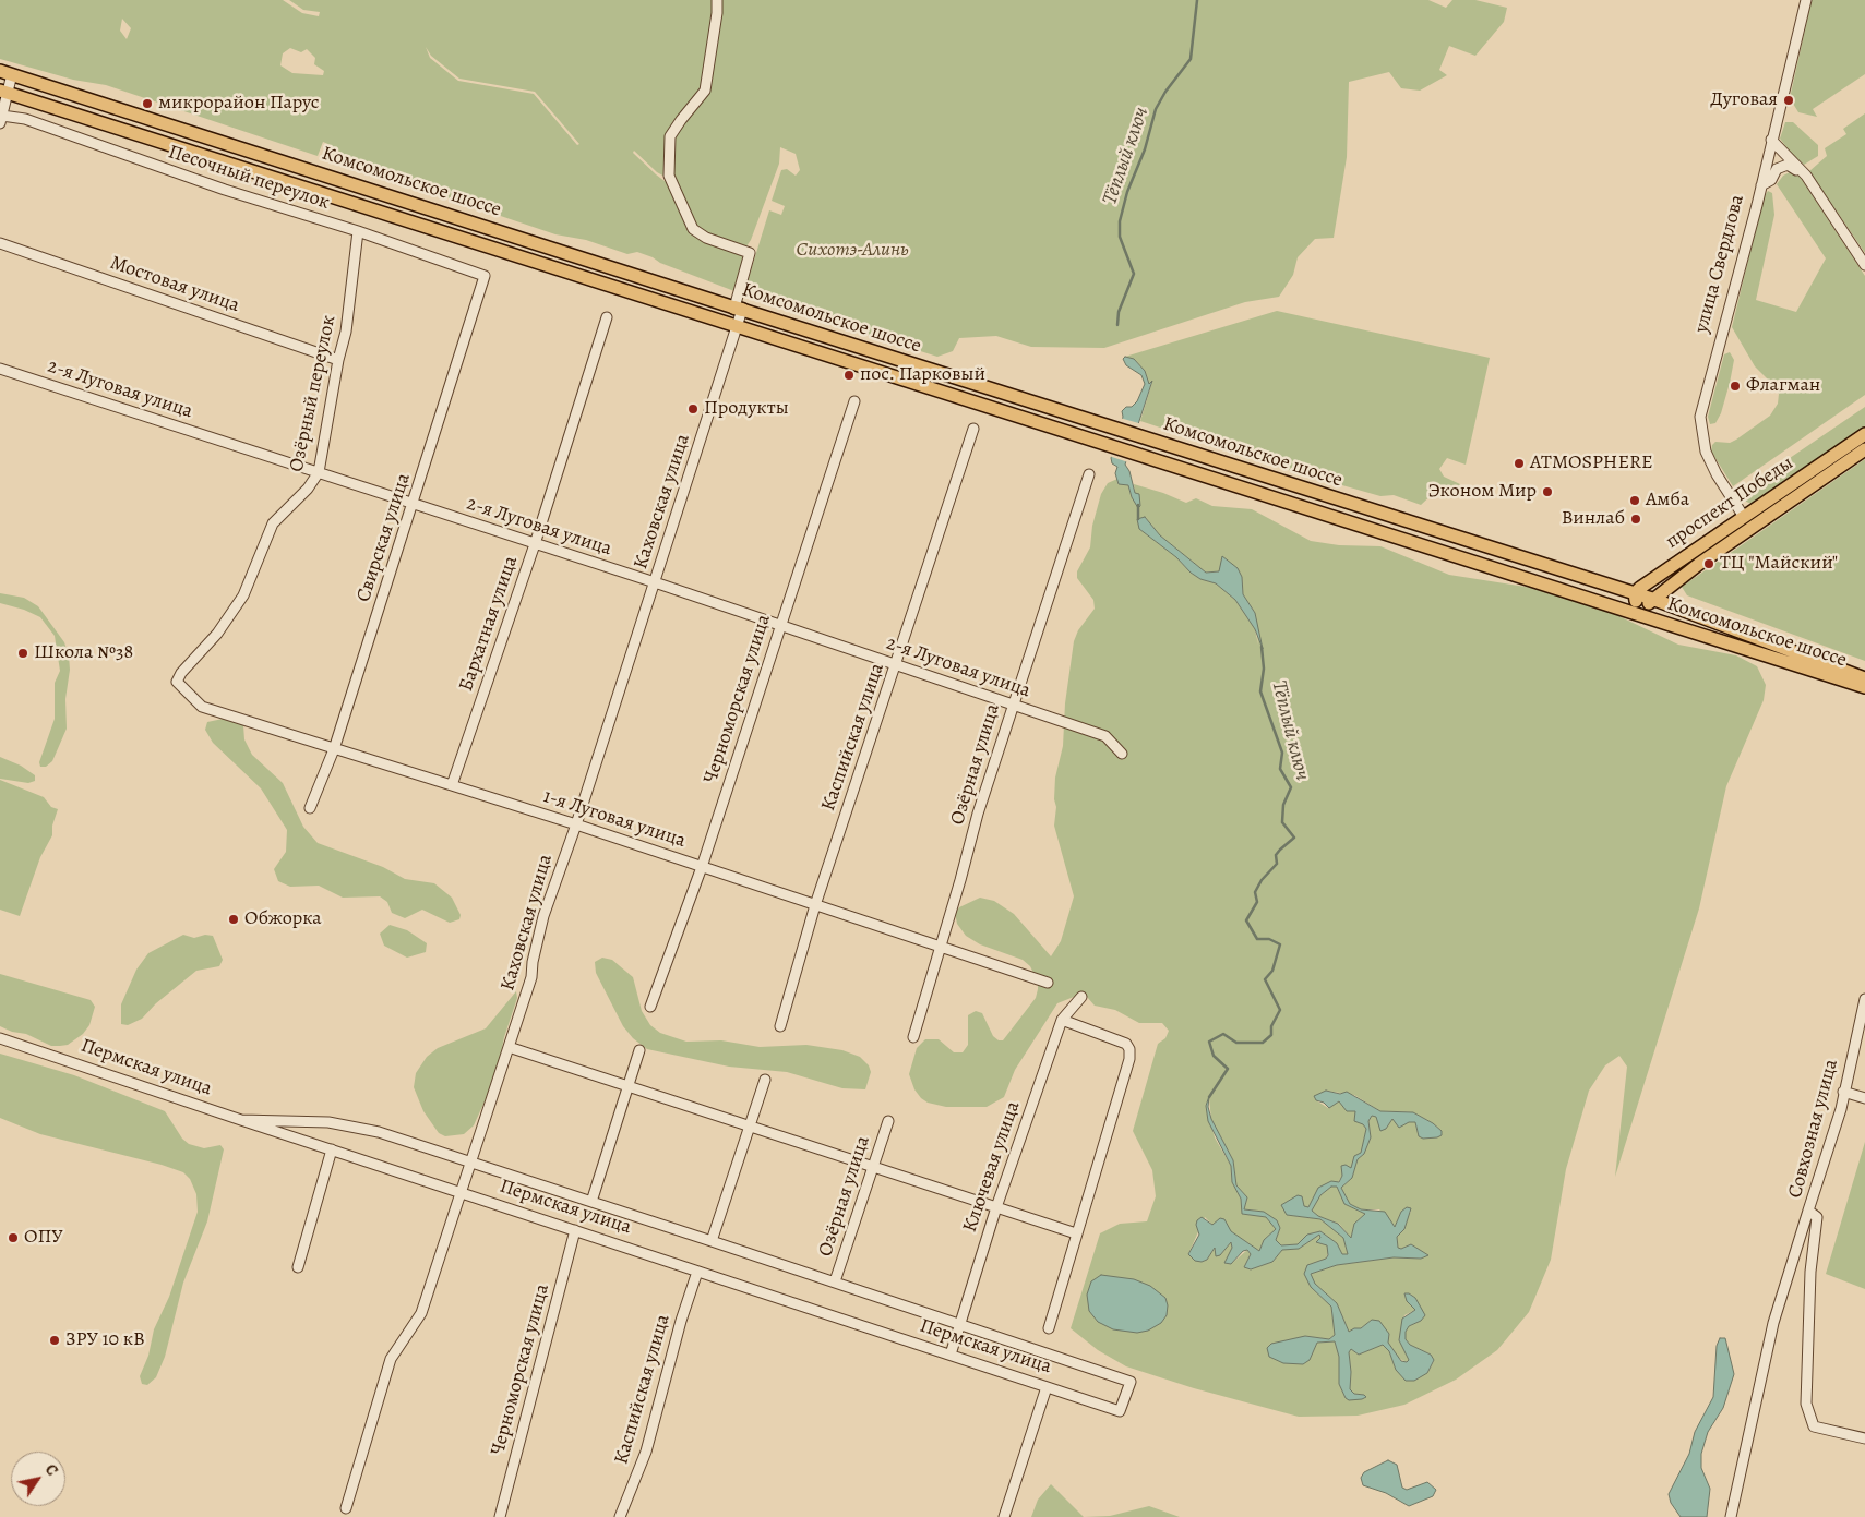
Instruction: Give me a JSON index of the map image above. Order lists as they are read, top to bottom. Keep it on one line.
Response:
{"streets":{"main road":["Комсомольское шоссе","улица Свердлова","проспект Победы"],"street":["Песочный переулок","Мостовая улица","2-я Луговая улица","Озёрный переулок","Каховская улица","Свирская улица","Бархатная улица","Черноморская улица","Каспийская улица","Озёрная улица","1-я Луговая улица","Пермская улица","Совхозная улица","Ключевая улица"]},"crossings":[["Песочный переулок","Озёрный переулок"],["Песочный переулок","Свирская улица"],["Комсомольское шоссе","Каховская улица"],["Комсомольское шоссе","проспект Победы"],["улица Свердлова","проспект Победы"],["Мостовая улица","Озёрный переулок"],["2-я Луговая улица","Озёрный переулок"],["2-я Луговая улица","Каховская улица"],["2-я Луговая улица","Свирская улица"],["2-я Луговая улица","Бархатная улица"],["2-я Луговая улица","Черноморская улица"],["2-я Луговая улица","Каспийская улица"],["2-я Луговая улица","Озёрная улица"],["Озёрный переулок","1-я Луговая улица"],["Каховская улица","1-я Луговая улица"],["Каховская улица","Пермская улица"],["Свирская улица","1-я Луговая улица"],["Бархатная улица","1-я Луговая улица"],["Черноморская улица","1-я Луговая улица"],["Черноморская улица","Пермская улица"],["Каспийская улица","1-я Луговая улица"],["Каспийская улица","Пермская улица"],["Озёрная улица","1-я Луговая улица"],["Пермская улица","Ключевая улица"]],"water":["Тёплый ключ"],"parks":["Сихотэ-Алинь"],"places":["Дуговая","микрорайон Парус","пос. Парковый","Флагман","Продукты","ATMOSPHERE","Эконом Мир","Амба","Винлаб","ТЦ \"Майский\"","Школа №38","Обжорка","ОПУ","ЗРУ 10 кВ"],"north":"top right"}
